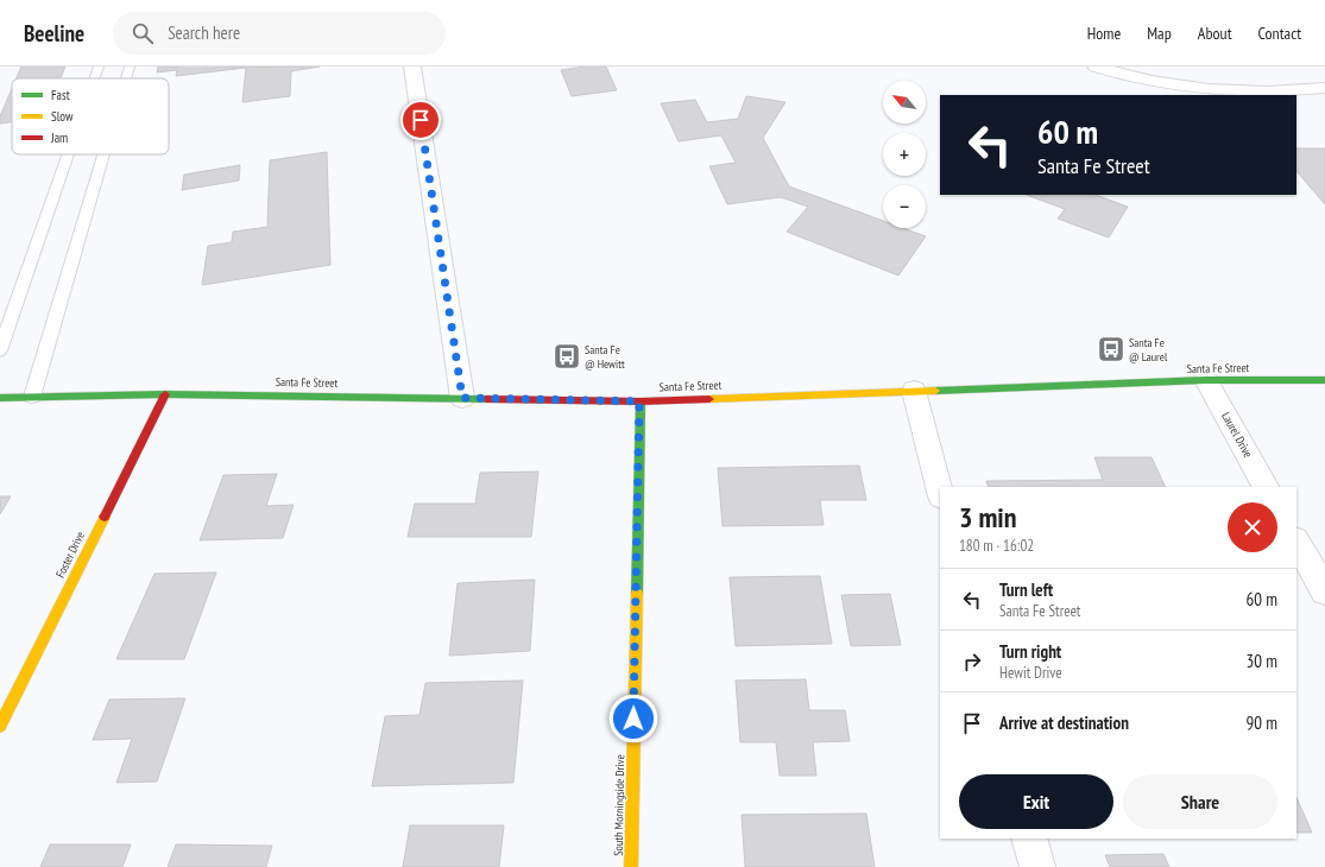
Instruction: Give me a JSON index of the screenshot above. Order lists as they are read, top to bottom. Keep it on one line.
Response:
{"streets":{"main road":["Santa Fe Street","Foster Drive","South Morningside Drive"],"street":["Laurel Drive"]},"crossings":[["Santa Fe Street","Laurel Drive"],["Santa Fe Street","Foster Drive"],["Santa Fe Street","South Morningside Drive"]],"places":{"bus stop":["Santa Fe @ Laurel","Santa Fe @ Hewitt"]},"legend":["Fast","Slow","Jam"],"north":"top left","page":{"header":"Beeline","search":"Search here","nav":["Home","Map","About","Contact"],"map_buttons":["+","−"],"turn":["60 m","Santa Fe Street"],"heading":["3 min","180 m · 16:02"],"list":[{"name":"Turn left","note":"Santa Fe Street","value":"60 m"},{"name":"Turn right","note":"Hewit Drive","value":"30 m"},{"name":"Arrive at destination","value":"90 m"}],"buttons":["Exit","Share"]}}
